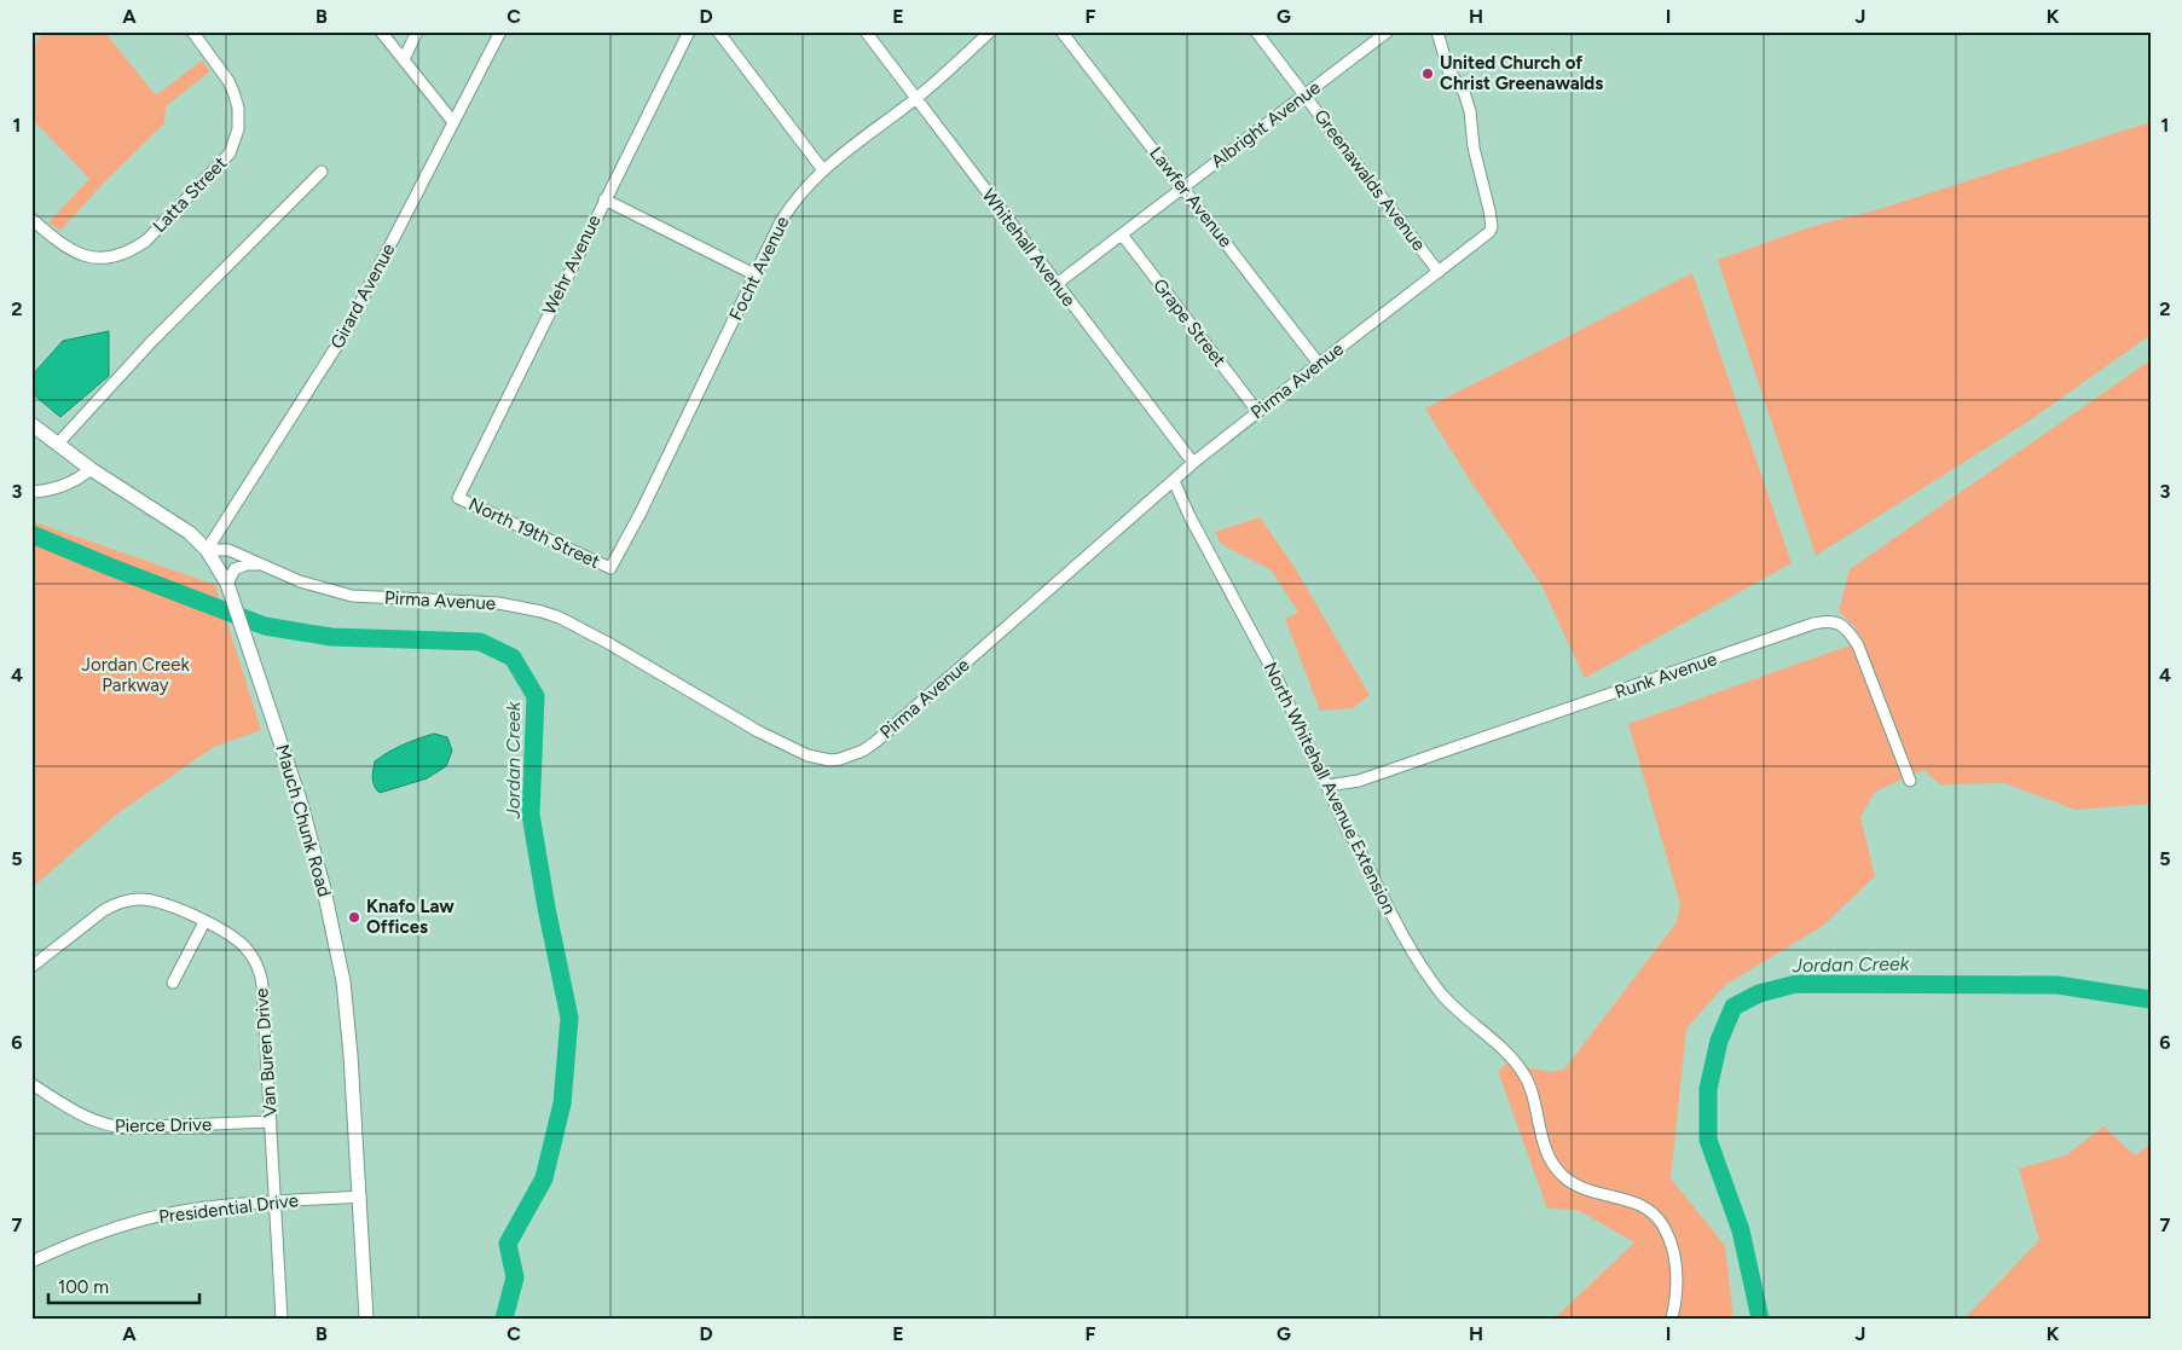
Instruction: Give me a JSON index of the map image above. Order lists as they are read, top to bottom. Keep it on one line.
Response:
{"streets":{"main road":["Mauch Chunk Road"],"street":["Albright Avenue","Greenawalds Avenue","Latta Street","Lawfer Avenue","Whitehall Avenue","Wehr Avenue","Focht Avenue","Girard Avenue","Grape Street","Pirma Avenue","North 19th Street","Runk Avenue","North Whitehall Avenue Extension","Van Buren Drive","Pierce Drive","Presidential Drive"]},"crossings":[["Albright Avenue","Greenawalds Avenue"],["Albright Avenue","Lawfer Avenue"],["Albright Avenue","Whitehall Avenue"],["Albright Avenue","Grape Street"],["Greenawalds Avenue","Pirma Avenue"],["Lawfer Avenue","Pirma Avenue"],["Whitehall Avenue","Focht Avenue"],["Whitehall Avenue","Pirma Avenue"],["Wehr Avenue","North 19th Street"],["Focht Avenue","North 19th Street"],["Girard Avenue","Pirma Avenue"],["Girard Avenue","Mauch Chunk Road"],["Grape Street","Pirma Avenue"],["Pirma Avenue","North Whitehall Avenue Extension"],["Pirma Avenue","Mauch Chunk Road"],["Runk Avenue","North Whitehall Avenue Extension"],["Mauch Chunk Road","Presidential Drive"],["Van Buren Drive","Pierce Drive"],["Van Buren Drive","Presidential Drive"]],"water":["Jordan Creek"],"parks":["Jordan Creek Parkway"],"places":["United Church of Christ Greenawalds","Knafo Law Offices"],"scale_bar":"100 m","grid":{"columns":["A","B","C","D","E","F","G","H","I","J","K"],"rows":["1","2","3","4","5","6","7"]}}
